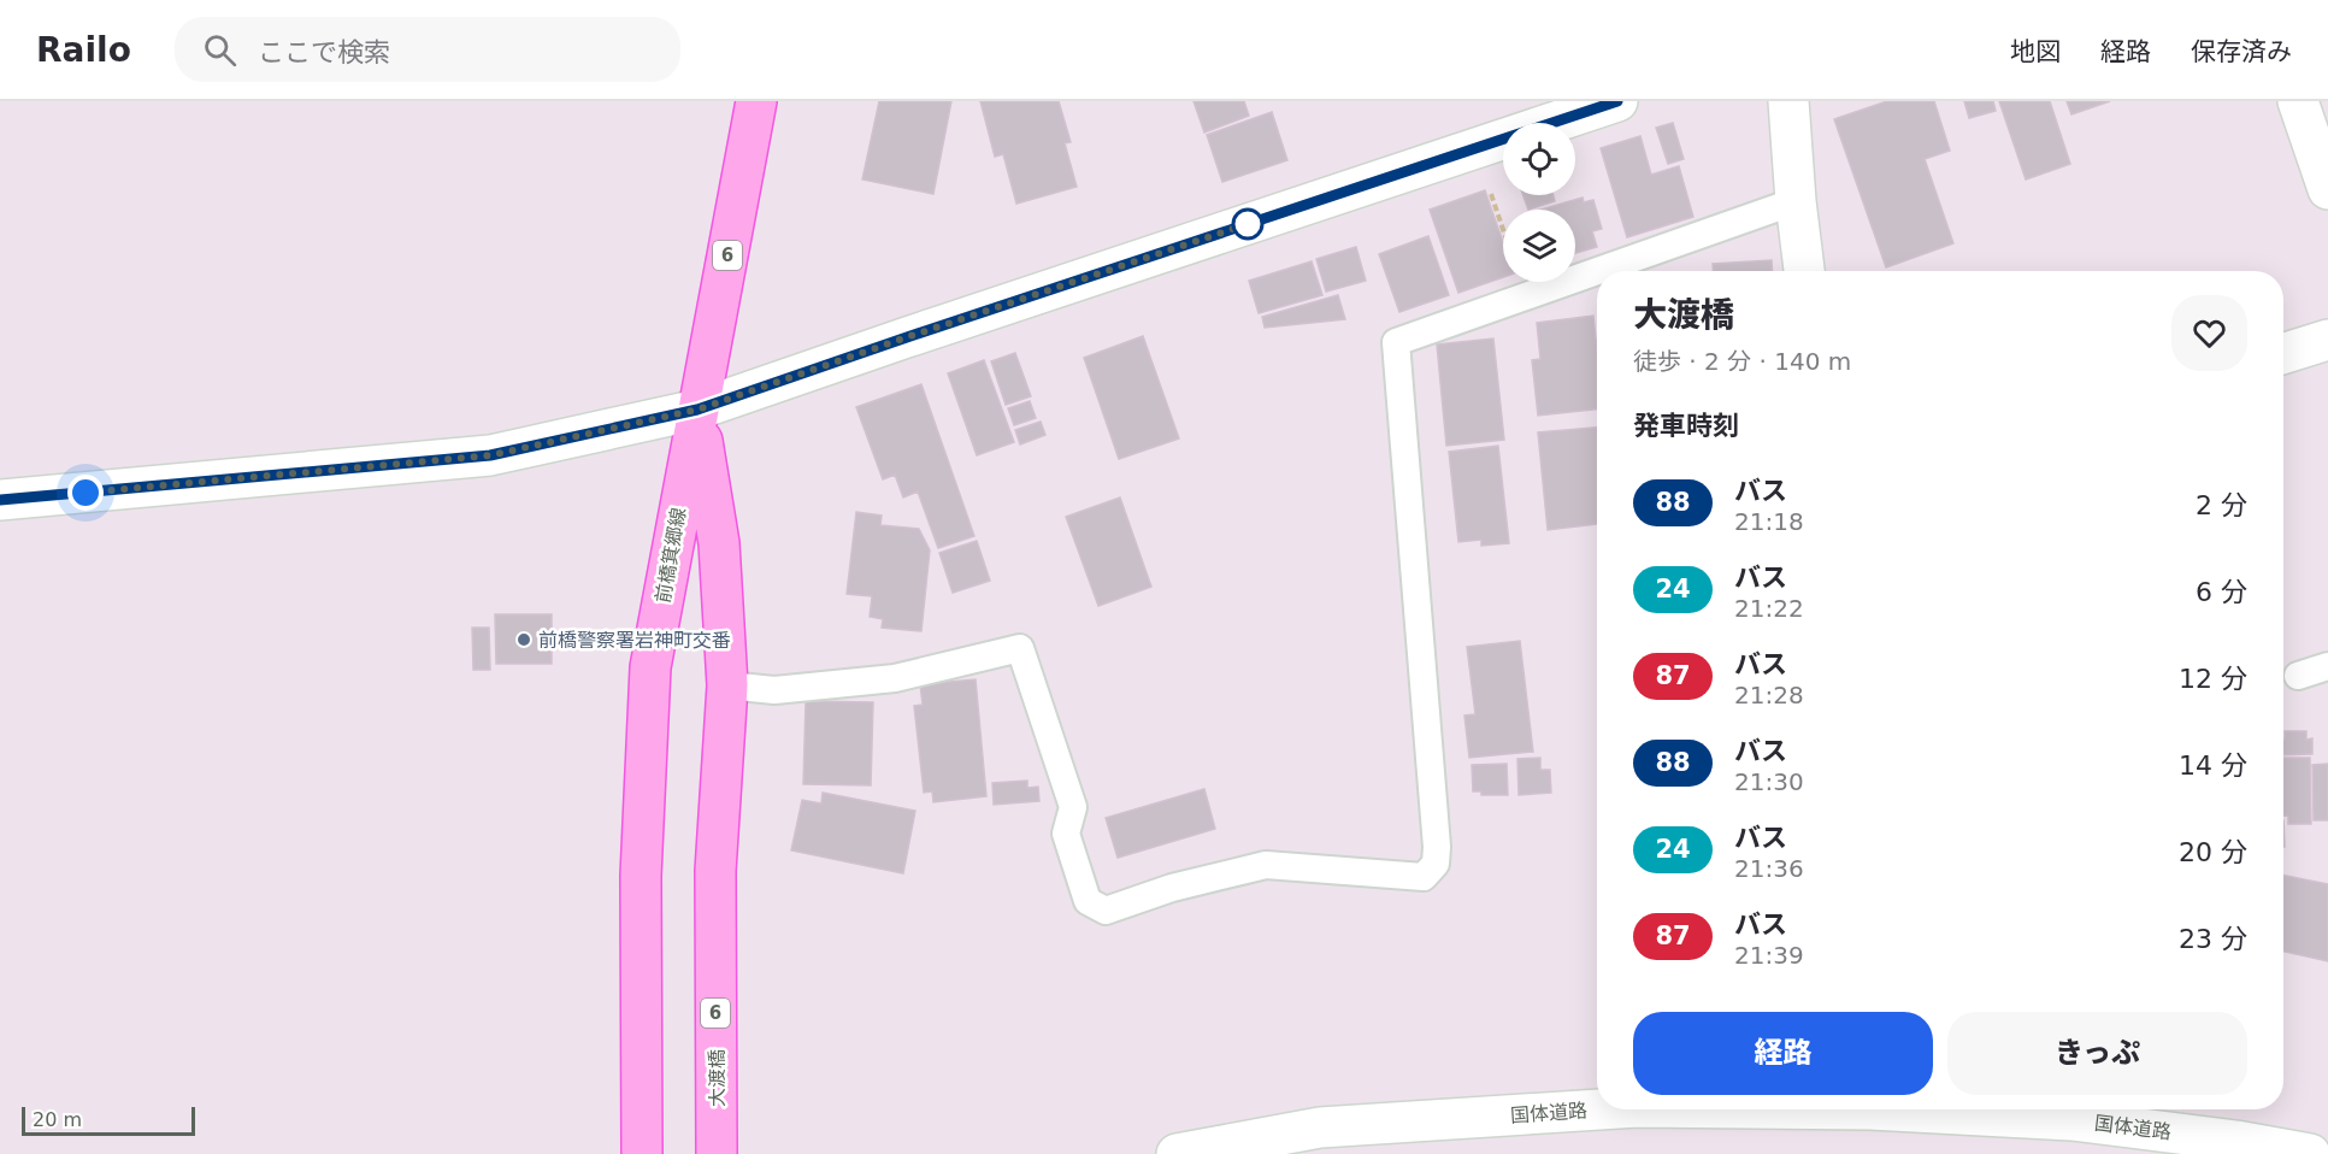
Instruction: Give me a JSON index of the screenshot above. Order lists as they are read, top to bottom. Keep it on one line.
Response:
{"streets":{"main road":["6","前橋箕郷線","大渡橋"],"street":["国体道路"]},"crossings":[["前橋箕郷線","大渡橋"]],"places":["前橋警察署岩神町交番"],"lines":["bus line 88"],"scale_bar":"20 m","page":{"header":"Railo","search":"ここで検索","nav":["地図","経路","保存済み"],"heading":[["大渡橋","徒歩 · 2 分 · 140 m"],"発車時刻"],"list":[{"mark":"88","name":"バス","note":"21:18","value":"2 分"},{"mark":"24","name":"バス","note":"21:22","value":"6 分"},{"mark":"87","name":"バス","note":"21:28","value":"12 分"},{"mark":"88","name":"バス","note":"21:30","value":"14 分"},{"mark":"24","name":"バス","note":"21:36","value":"20 分"},{"mark":"87","name":"バス","note":"21:39","value":"23 分"}],"buttons":["経路","きっぷ"],"scale":"20 m"}}
